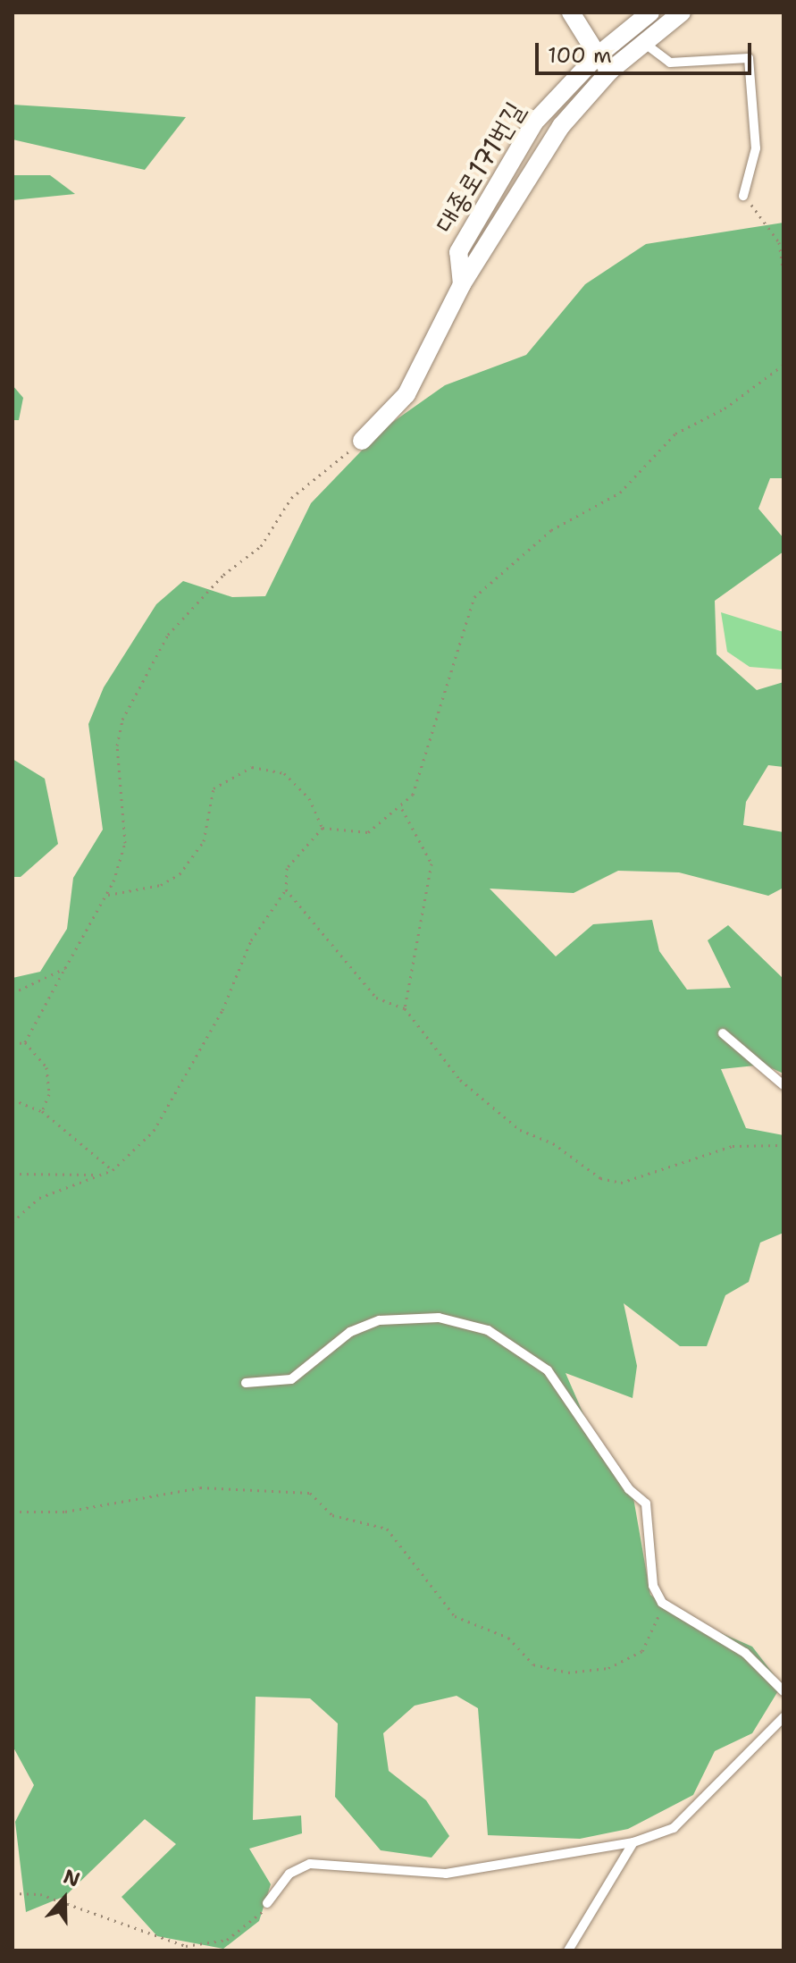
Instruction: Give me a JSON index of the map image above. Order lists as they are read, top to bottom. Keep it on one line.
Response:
{"streets":{"street":["대종로171번길"]},"scale_bar":"100 m","north":"top"}
